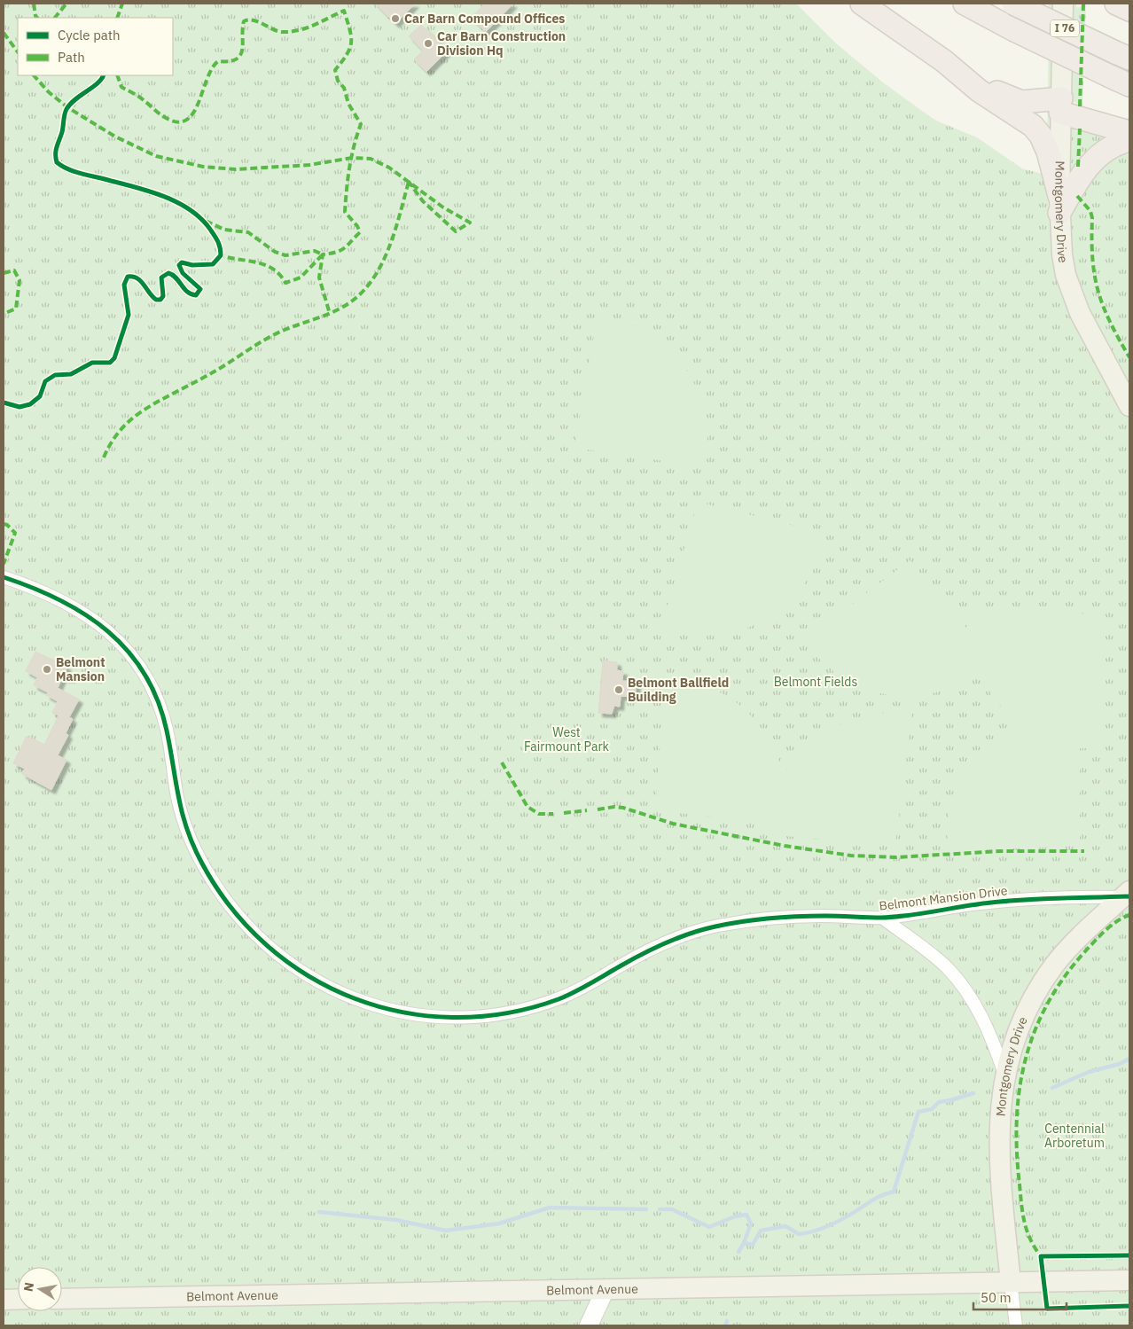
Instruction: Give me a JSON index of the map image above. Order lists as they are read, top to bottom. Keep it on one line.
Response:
{"streets":{"highway":["I 76"],"main road":["Montgomery Drive","Belmont Avenue"],"street":["Belmont Mansion Drive"]},"crossings":[["Montgomery Drive","Belmont Mansion Drive"],["Montgomery Drive","Belmont Avenue"]],"parks":["Belmont Fields","West Fairmount Park","Centennial Arboretum"],"places":["Car Barn Compound Offices","Car Barn Construction Division Hq","Belmont Mansion","Belmont Ballfield Building"],"legend":["Cycle path","Path"],"scale_bar":"50 m","north":"left"}
